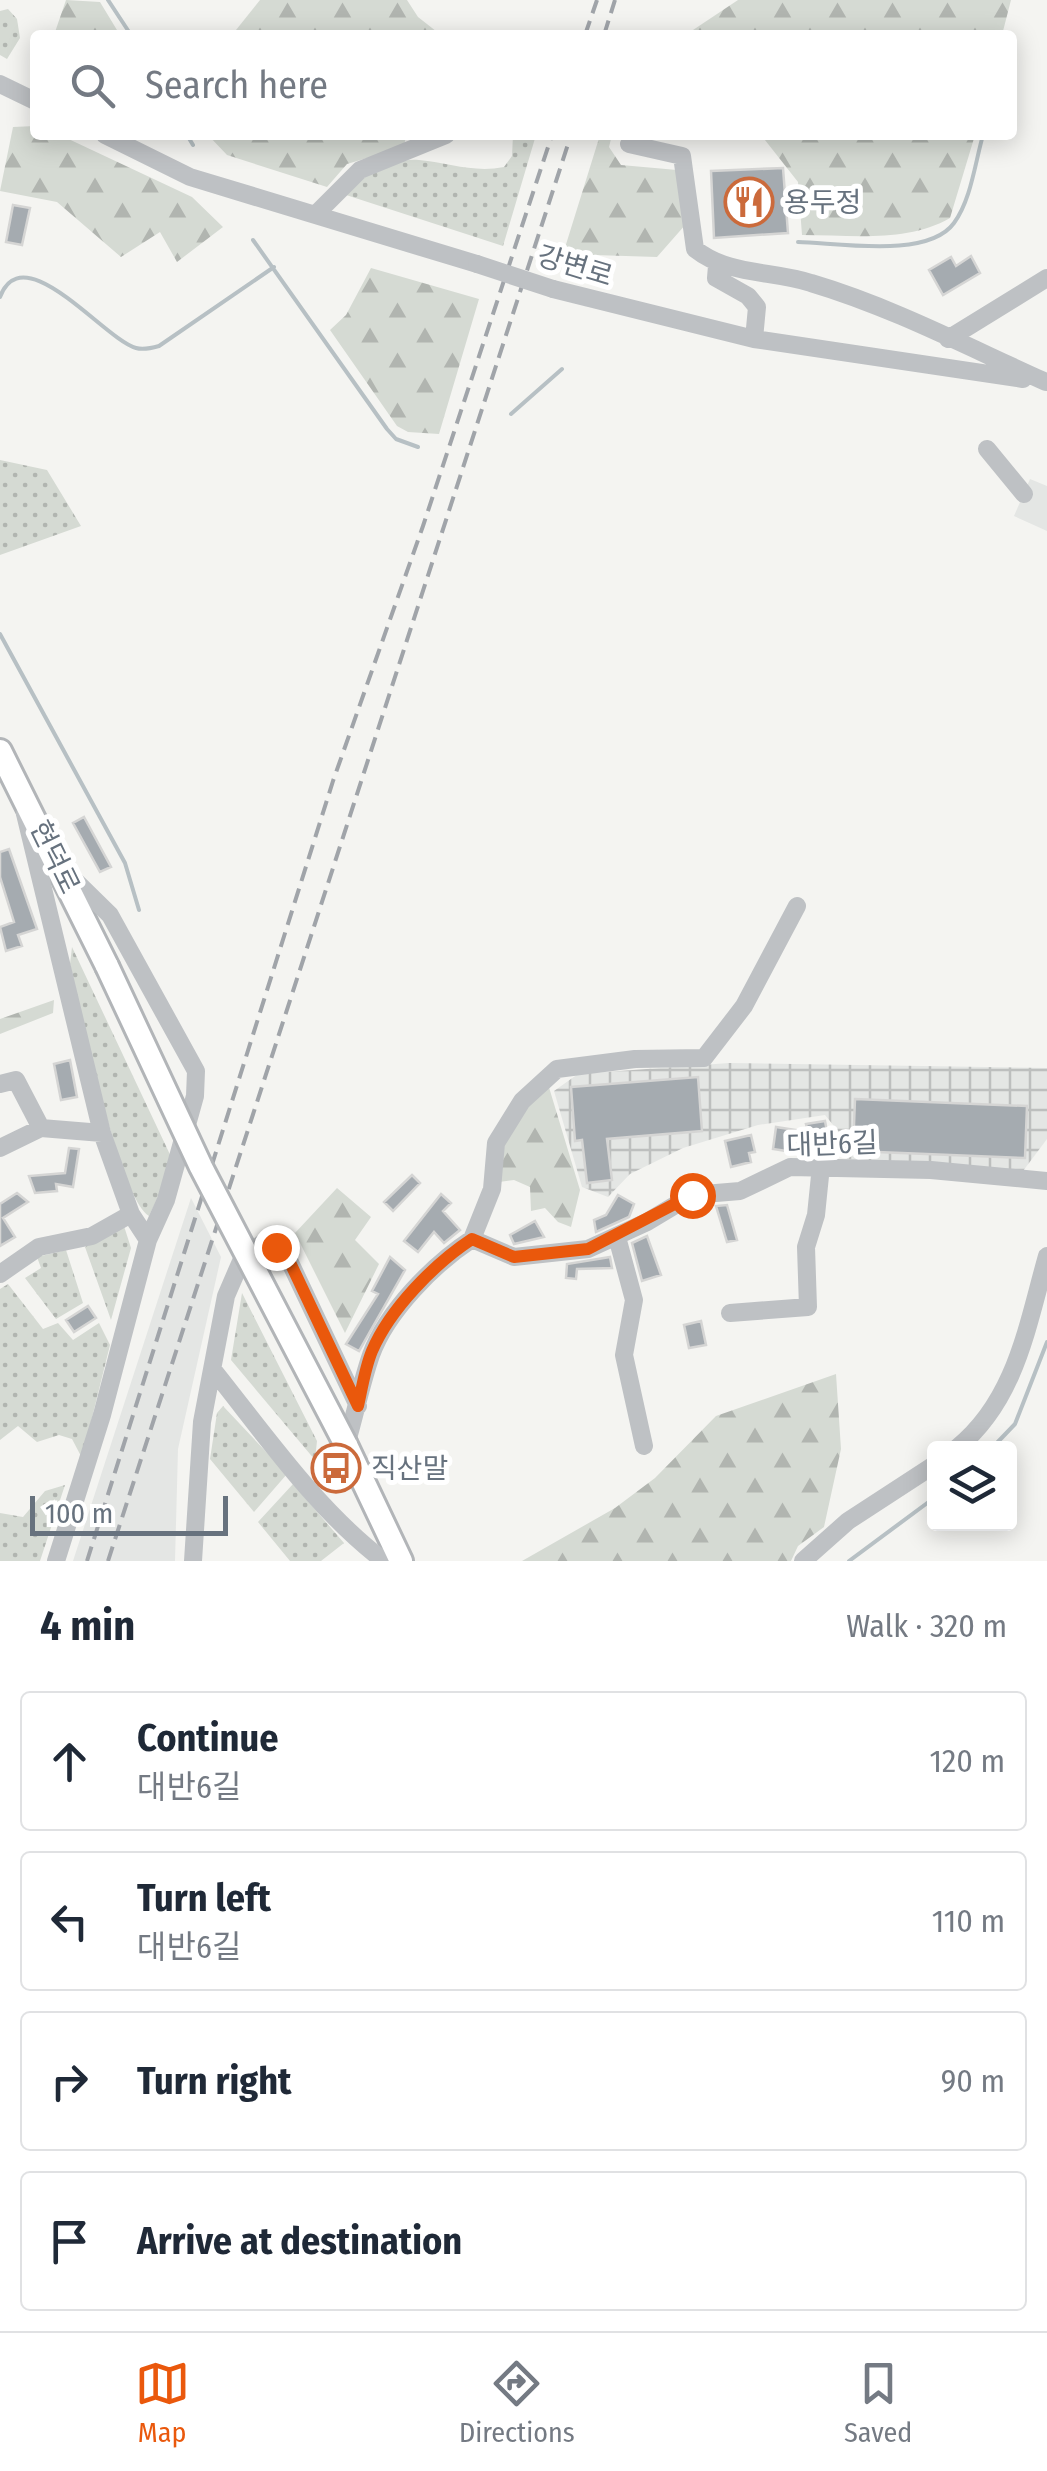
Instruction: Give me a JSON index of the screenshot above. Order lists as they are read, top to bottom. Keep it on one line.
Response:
{"streets":{"main road":["현덕로"],"street":["강변로","대반6길"]},"places":{"restaurant":["용두정"],"bus stop":["직산말"]},"scale_bar":"100 m","page":{"search":"Search here","scale":"100 m","heading":["4 min","Walk · 320 m"],"list":[["Continue","대반6길","120 m"],["Turn left","대반6길","110 m"],["Turn right","90 m"],"Arrive at destination"],"nav":["Map","Directions","Saved"]}}
